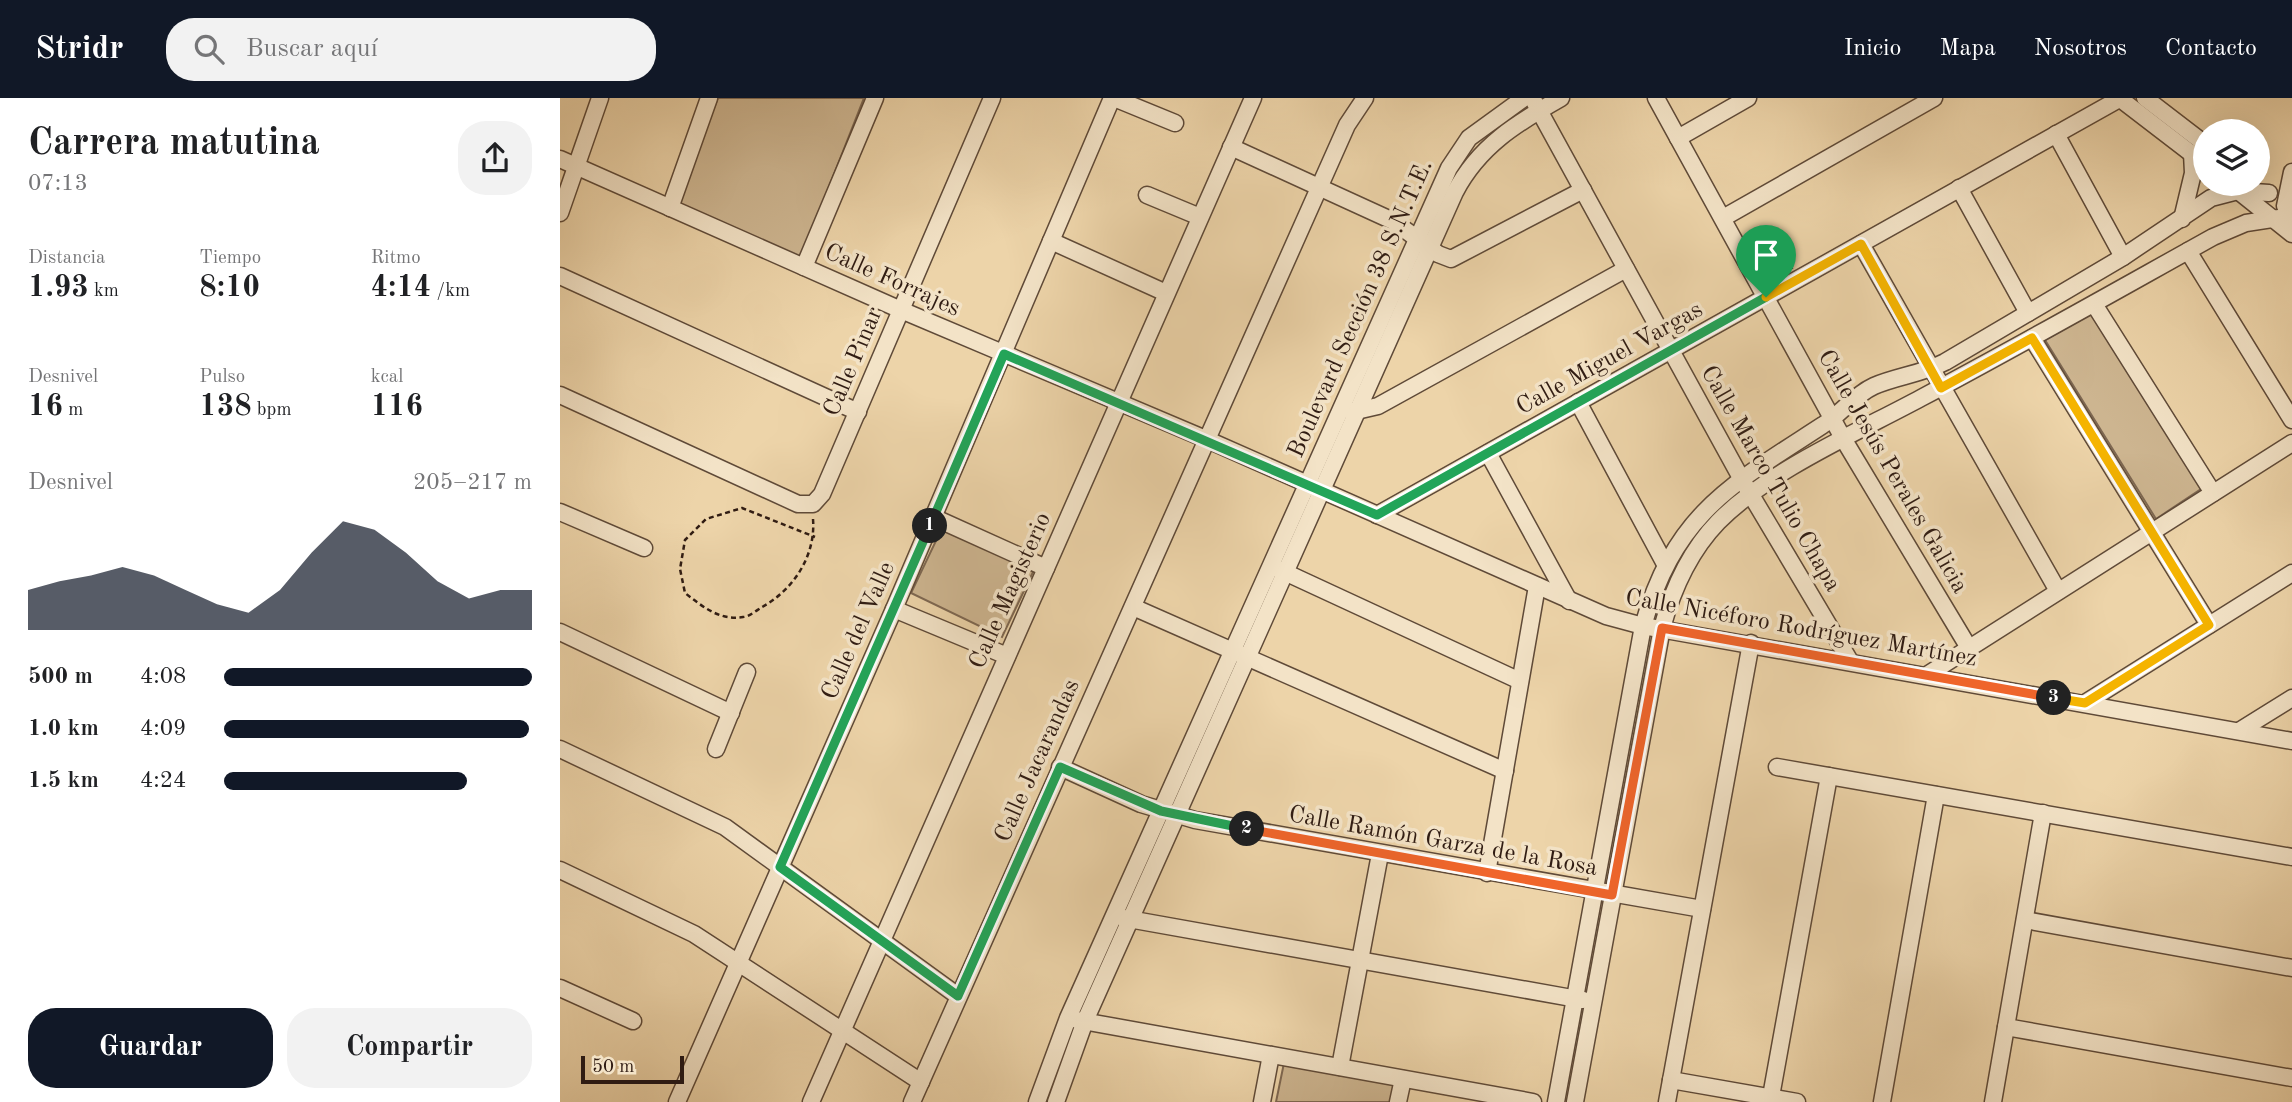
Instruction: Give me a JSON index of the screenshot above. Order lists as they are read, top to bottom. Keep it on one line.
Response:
{"streets":{"street":["Calle Forrajes","Boulevard Sección 38 S.N.T.E.","Calle Miguel Vargas","Calle Pinar","Calle Jesús Perales Galicia","Calle Marco Tulio Chapa","Calle Magisterio","Calle Nicéforo Rodríguez Martínez","Calle del Valle","Calle Jacarandas","Calle Ramón Garza de la Rosa"]},"crossings":[["Calle Forrajes","Calle Pinar"],["Calle Forrajes","Calle Magisterio"],["Calle Forrajes","Calle Nicéforo Rodríguez Martínez"],["Calle Forrajes","Calle del Valle"],["Calle Forrajes","Calle Jacarandas"],["Boulevard Sección 38 S.N.T.E.","Calle Marco Tulio Chapa"],["Boulevard Sección 38 S.N.T.E.","Calle Nicéforo Rodríguez Martínez"],["Boulevard Sección 38 S.N.T.E.","Calle Ramón Garza de la Rosa"],["Calle Miguel Vargas","Calle Jesús Perales Galicia"],["Calle Miguel Vargas","Calle Marco Tulio Chapa"],["Calle Miguel Vargas","Calle Nicéforo Rodríguez Martínez"],["Calle Marco Tulio Chapa","Calle Nicéforo Rodríguez Martínez"],["Calle Nicéforo Rodríguez Martínez","Calle Jacarandas"],["Calle Jacarandas","Calle Ramón Garza de la Rosa"]],"scale_bar":"50 m","page":{"header":"Stridr","search":"Buscar aquí","nav":["Inicio","Mapa","Nosotros","Contacto"],"heading":["Carrera matutina","07:13"],"stats":[["Distancia","1.93 km"],["Tiempo","8:10"],["Ritmo","4:14 /km"],["Desnivel","16 m"],["Pulso","138 bpm"],["kcal","116"]],"chart":["Desnivel","205–217 m"],"pins":["1","3","2"],"list":[{"name":"500 m","note":"4:08"},{"name":"1.0 km","note":"4:09"},{"name":"1.5 km","note":"4:24"}],"buttons":["Guardar","Compartir"],"scale":"50 m"}}
